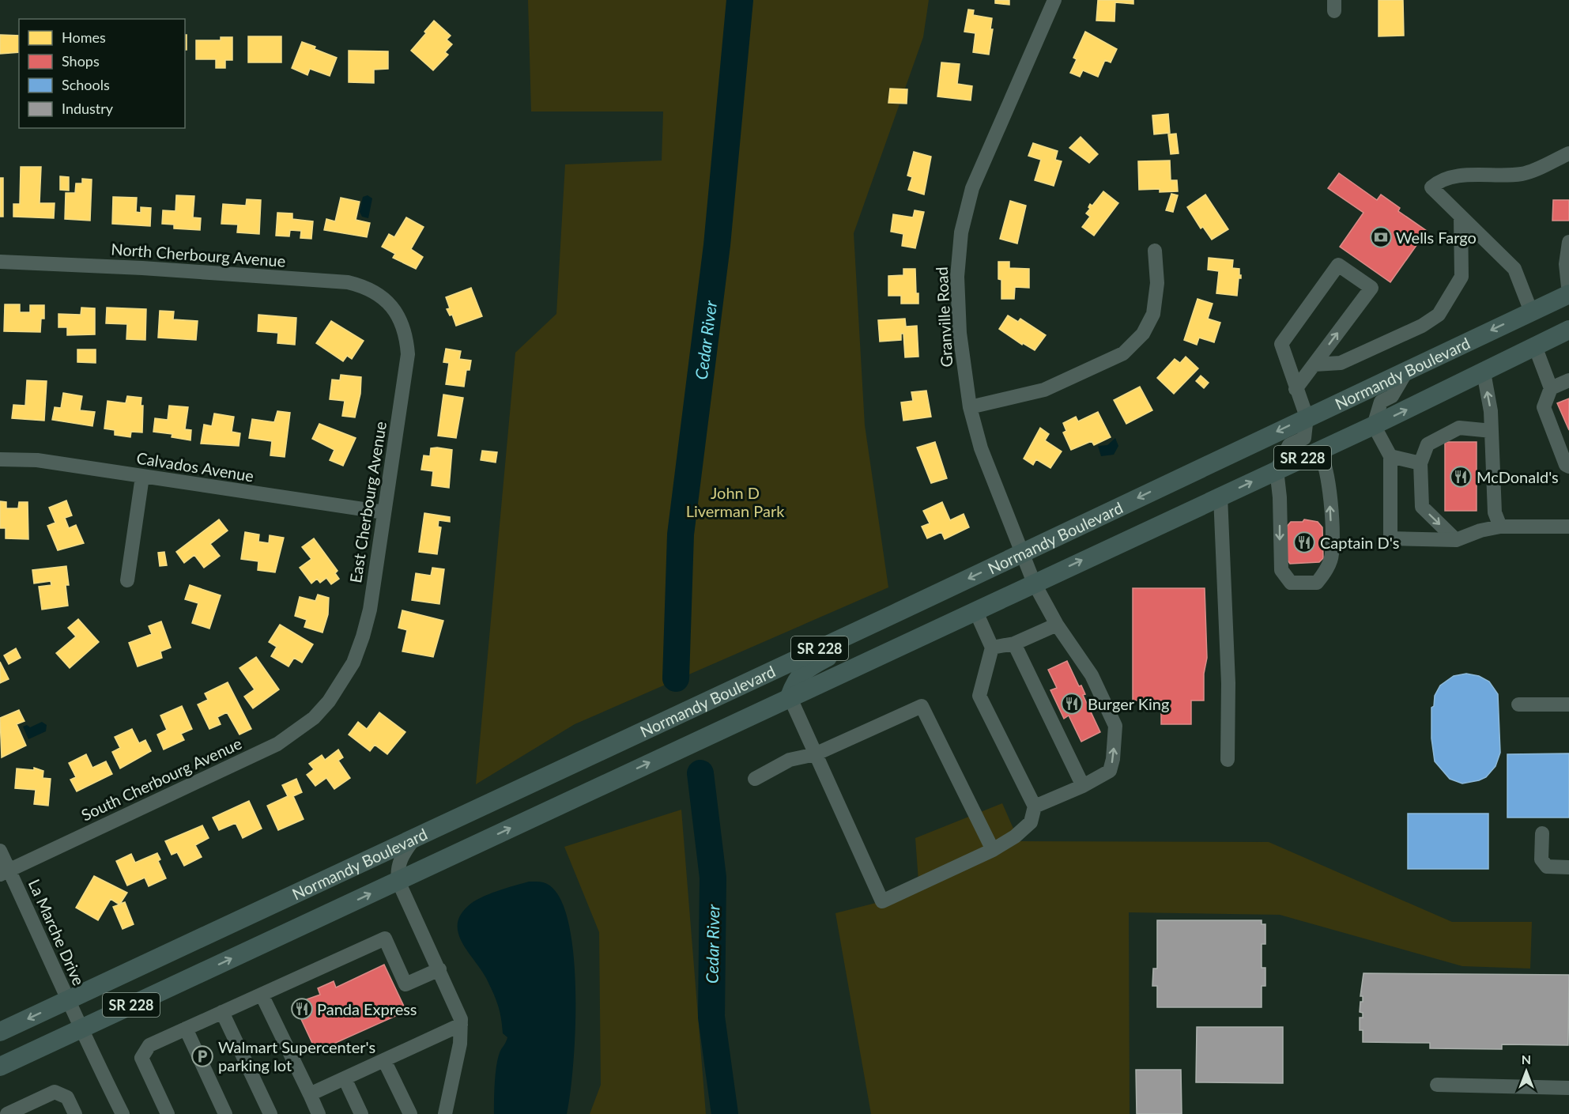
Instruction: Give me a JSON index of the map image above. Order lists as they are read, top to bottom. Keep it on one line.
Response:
{"streets":{"main road":["Normandy Boulevard","SR 228"],"street":["North Cherbourg Avenue","Granville Road","Calvados Avenue","East Cherbourg Avenue","South Cherbourg Avenue","La Marche Drive"]},"crossings":[["North Cherbourg Avenue","East Cherbourg Avenue"],["Granville Road","Normandy Boulevard"],["Normandy Boulevard","La Marche Drive"],["Calvados Avenue","East Cherbourg Avenue"],["East Cherbourg Avenue","South Cherbourg Avenue"],["South Cherbourg Avenue","La Marche Drive"]],"water":["Cedar River"],"parks":["John D Liverman Park"],"places":{"bank":["Wells Fargo"],"restaurant":["McDonald's","Captain D's","Burger King","Panda Express"],"parking":["Walmart Supercenter's parking lot"]},"legend":["Homes","Shops","Schools","Industry"],"north":"top"}
